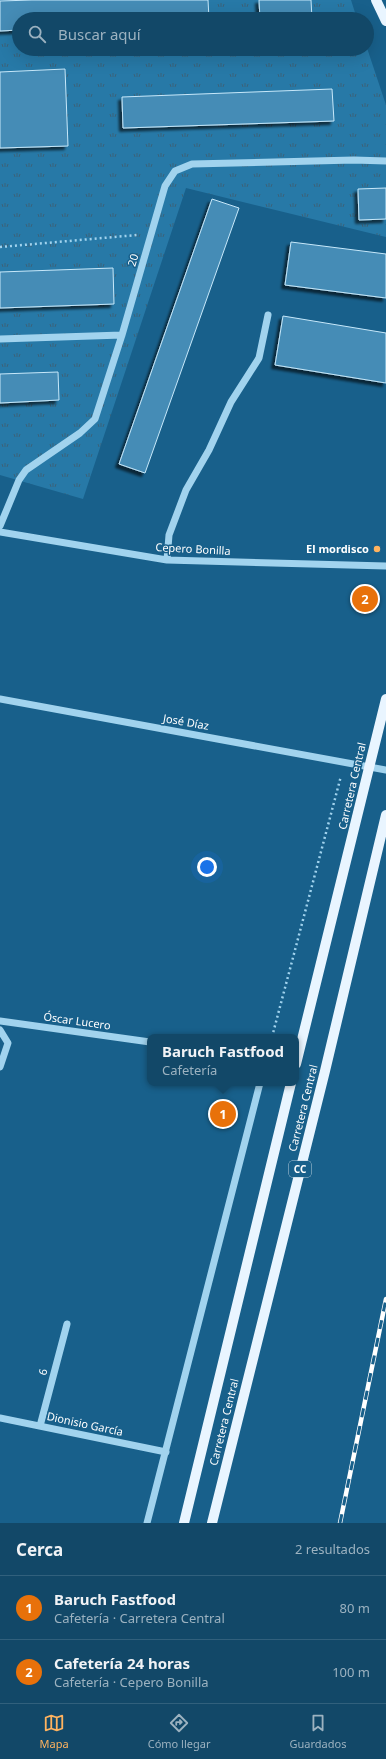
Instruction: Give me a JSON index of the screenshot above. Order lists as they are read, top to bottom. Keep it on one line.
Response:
{"streets":{"main road":["Carretera Central","CC"],"street":["20","Cepero Bonilla","José Díaz","Óscar Lucero","6","Dionisio García"]},"crossings":[["José Díaz","Carretera Central"],["6","Dionisio García"]],"places":["El mordisco"],"page":{"search":"Buscar aquí","pins":["2","1"],"popup":["Baruch Fastfood","Cafetería"],"heading":["Cerca","2 resultados"],"list":[{"mark":"1","name":"Baruch Fastfood","note":"Cafetería · Carretera Central","value":"80 m"},{"mark":"2","name":"Cafetería 24 horas","note":"Cafetería · Cepero Bonilla","value":"100 m"}],"nav":["Mapa","Cómo llegar","Guardados"]}}
